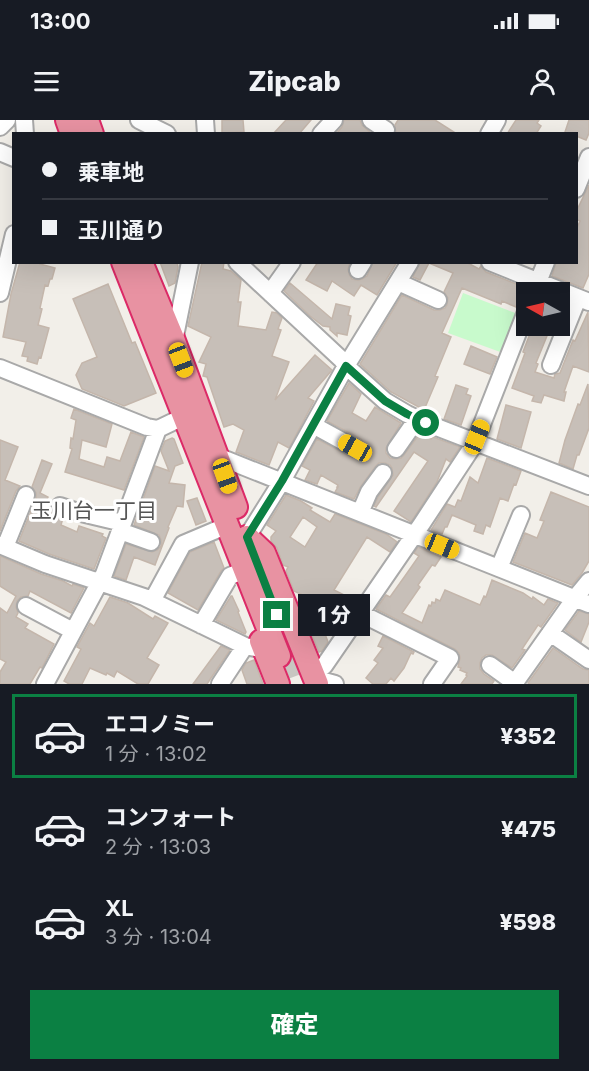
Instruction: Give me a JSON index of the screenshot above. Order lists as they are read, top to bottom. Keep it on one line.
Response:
{"districts":["玉川台一丁目"],"north":"left","page":{"status":"13:00","header":"Zipcab","banner":["乗車地","玉川通り"],"bubble":"1 分","list":[{"name":"エコノミー","note":"1 分 · 13:02","value":"¥352"},{"name":"コンフォート","note":"2 分 · 13:03","value":"¥475"},{"name":"XL","note":"3 分 · 13:04","value":"¥598"}],"buttons":"確定"}}
